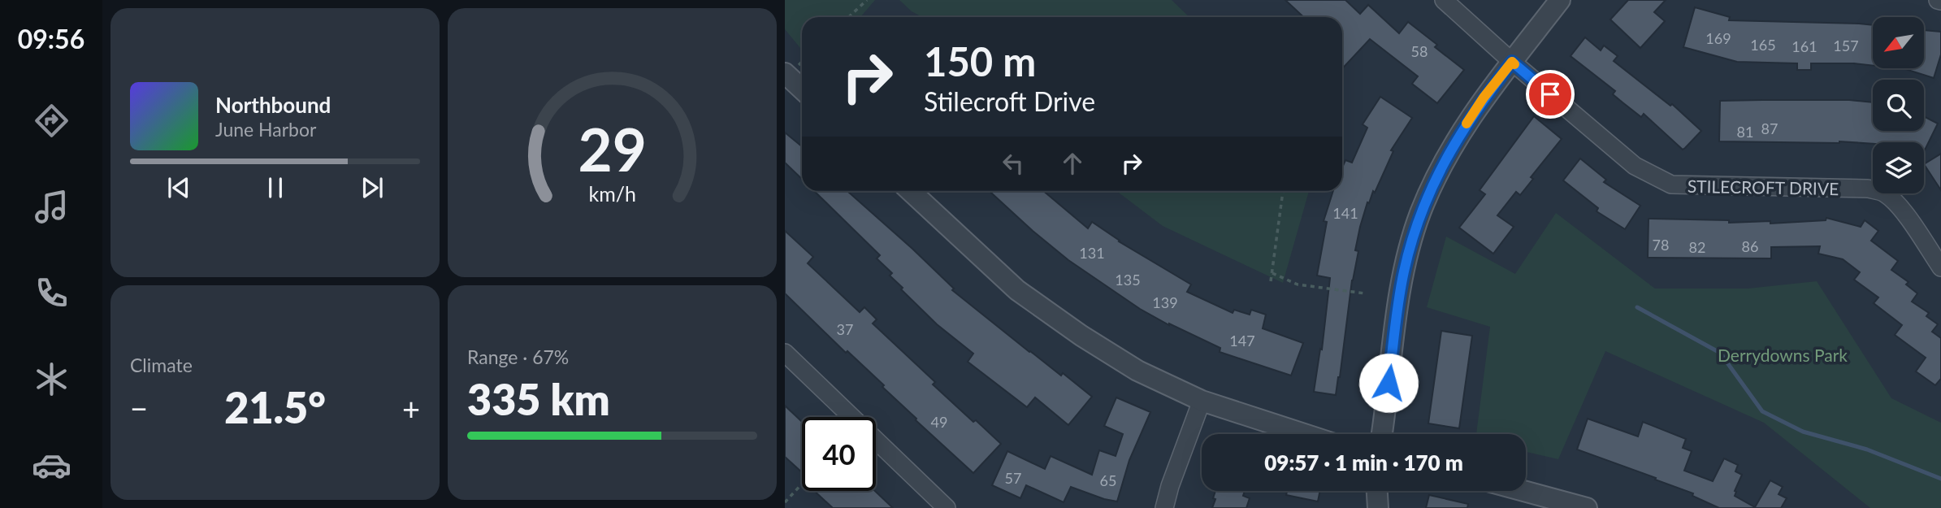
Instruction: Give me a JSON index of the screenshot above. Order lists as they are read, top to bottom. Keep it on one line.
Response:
{"streets":{"street":["STILECROFT DRIVE"]},"parks":["Derrydowns Park"],"house_numbers":["169","165","157","161","58","87","81","141","78","86","82","131","135","139","37","147","49","57","65"],"north":"bottom left","page":{"tabs":"09:56","turn":["150 m","Stilecroft Drive"],"song":["Northbound","June Harbor"],"tile":["Climate",["Range · 67%","335 km"]],"heat":["−","21.5°","+"],"limit":"40","trip":"09:57 · 1 min · 170 m","gauge":["29","km/h"]}}
